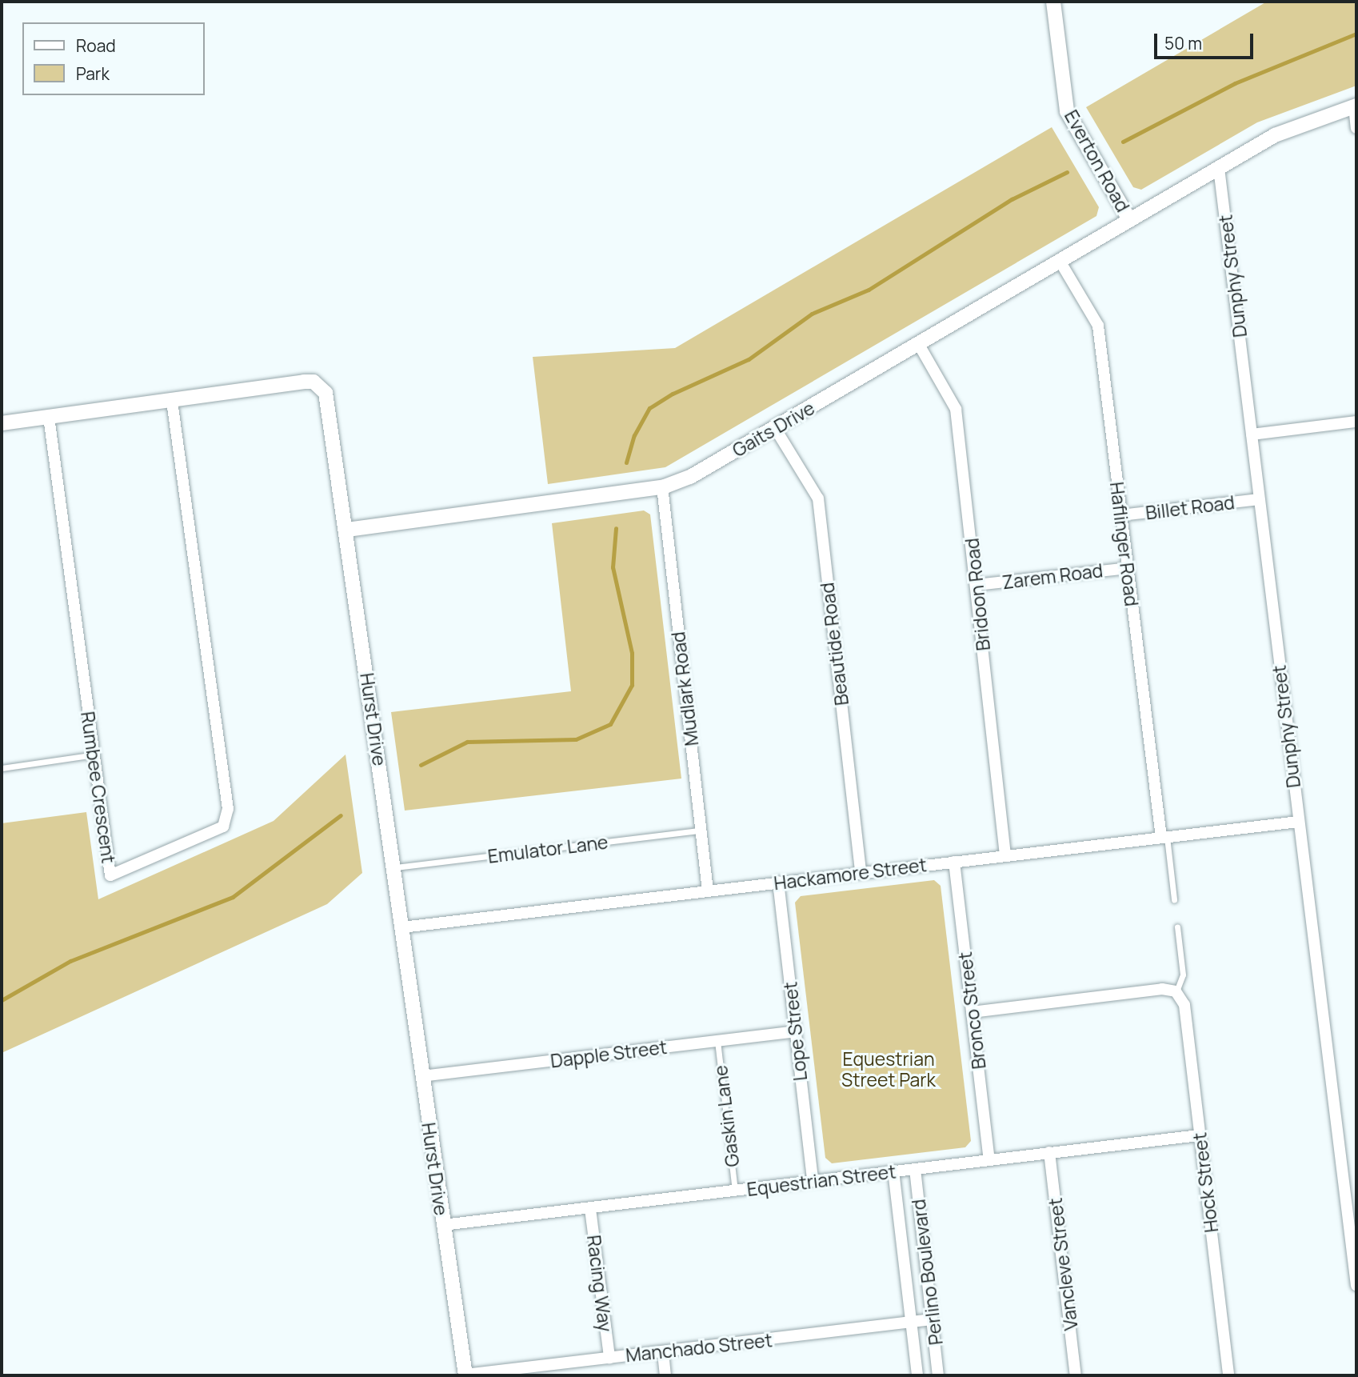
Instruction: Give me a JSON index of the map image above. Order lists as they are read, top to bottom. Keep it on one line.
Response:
{"streets":{"street":["Everton Road","Dunphy Street","Gaits Drive","Billet Road","Haflinger Road","Zarem Road","Bridoon Road","Beautide Road","Mudlark Road","Hurst Drive","Rumbee Crescent","Hackamore Street","Bronco Street","Lope Street","Dapple Street","Equestrian Street","Hock Street","Vancleve Street","Perlino Boulevard","Racing Way","Manchado Street"],"lane":["Emulator Lane","Gaskin Lane"]},"crossings":[["Everton Road","Gaits Drive"],["Dunphy Street","Gaits Drive"],["Dunphy Street","Billet Road"],["Dunphy Street","Hackamore Street"],["Gaits Drive","Haflinger Road"],["Gaits Drive","Bridoon Road"],["Gaits Drive","Beautide Road"],["Gaits Drive","Mudlark Road"],["Gaits Drive","Hurst Drive"],["Billet Road","Haflinger Road"],["Haflinger Road","Zarem Road"],["Haflinger Road","Hackamore Street"],["Zarem Road","Bridoon Road"],["Bridoon Road","Hackamore Street"],["Beautide Road","Hackamore Street"],["Mudlark Road","Emulator Lane"],["Mudlark Road","Hackamore Street"],["Hurst Drive","Rumbee Crescent"],["Hurst Drive","Emulator Lane"],["Hurst Drive","Hackamore Street"],["Hurst Drive","Dapple Street"],["Hurst Drive","Equestrian Street"],["Hurst Drive","Manchado Street"],["Hackamore Street","Bronco Street"],["Hackamore Street","Lope Street"],["Bronco Street","Equestrian Street"],["Lope Street","Dapple Street"],["Lope Street","Equestrian Street"],["Dapple Street","Gaskin Lane"],["Gaskin Lane","Equestrian Street"],["Equestrian Street","Hock Street"],["Equestrian Street","Vancleve Street"],["Equestrian Street","Perlino Boulevard"],["Equestrian Street","Racing Way"],["Perlino Boulevard","Manchado Street"],["Racing Way","Manchado Street"]],"parks":["Equestrian Street Park"],"legend":["Road","Park"],"scale_bar":"50 m"}
